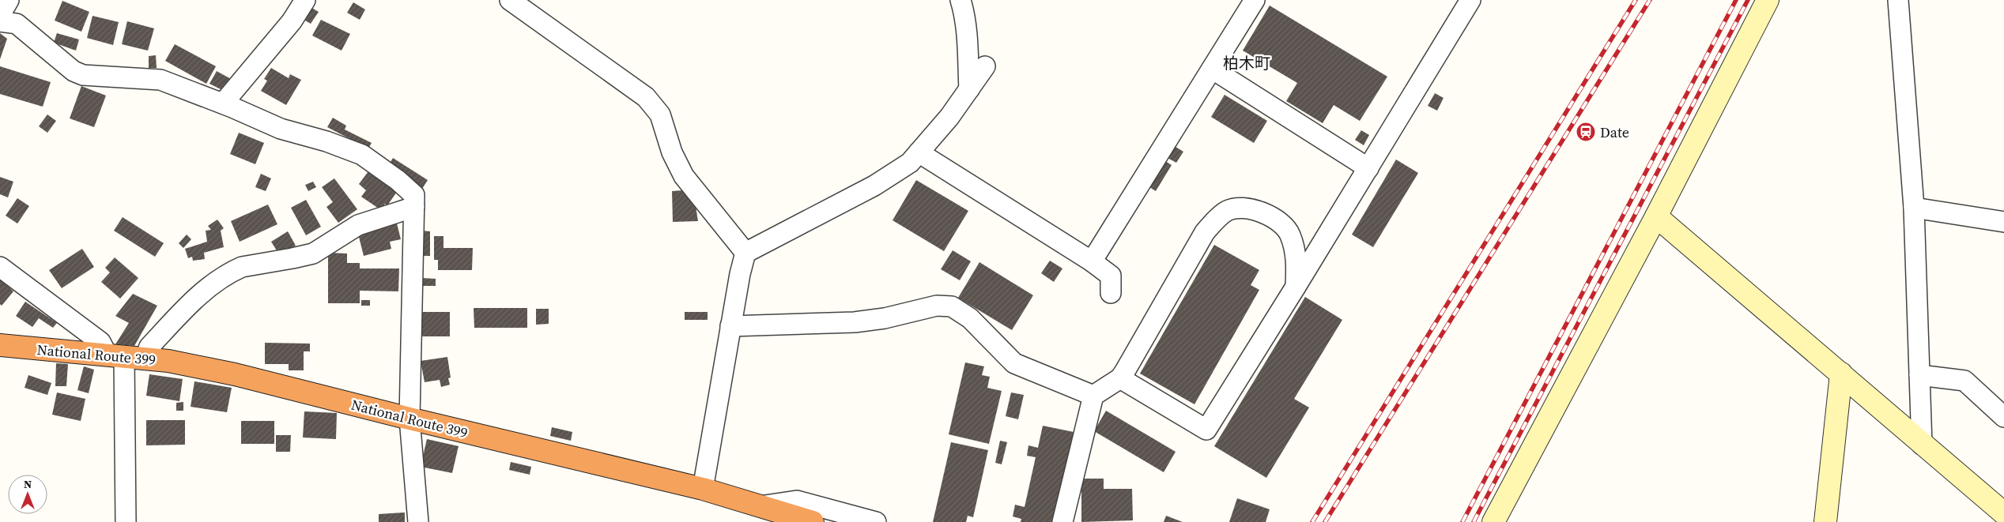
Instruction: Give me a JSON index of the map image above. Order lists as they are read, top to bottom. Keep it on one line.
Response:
{"streets":{"highway":["National Route 399"]},"districts":["柏木町"],"places":{"station":["Date"]},"north":"top"}
